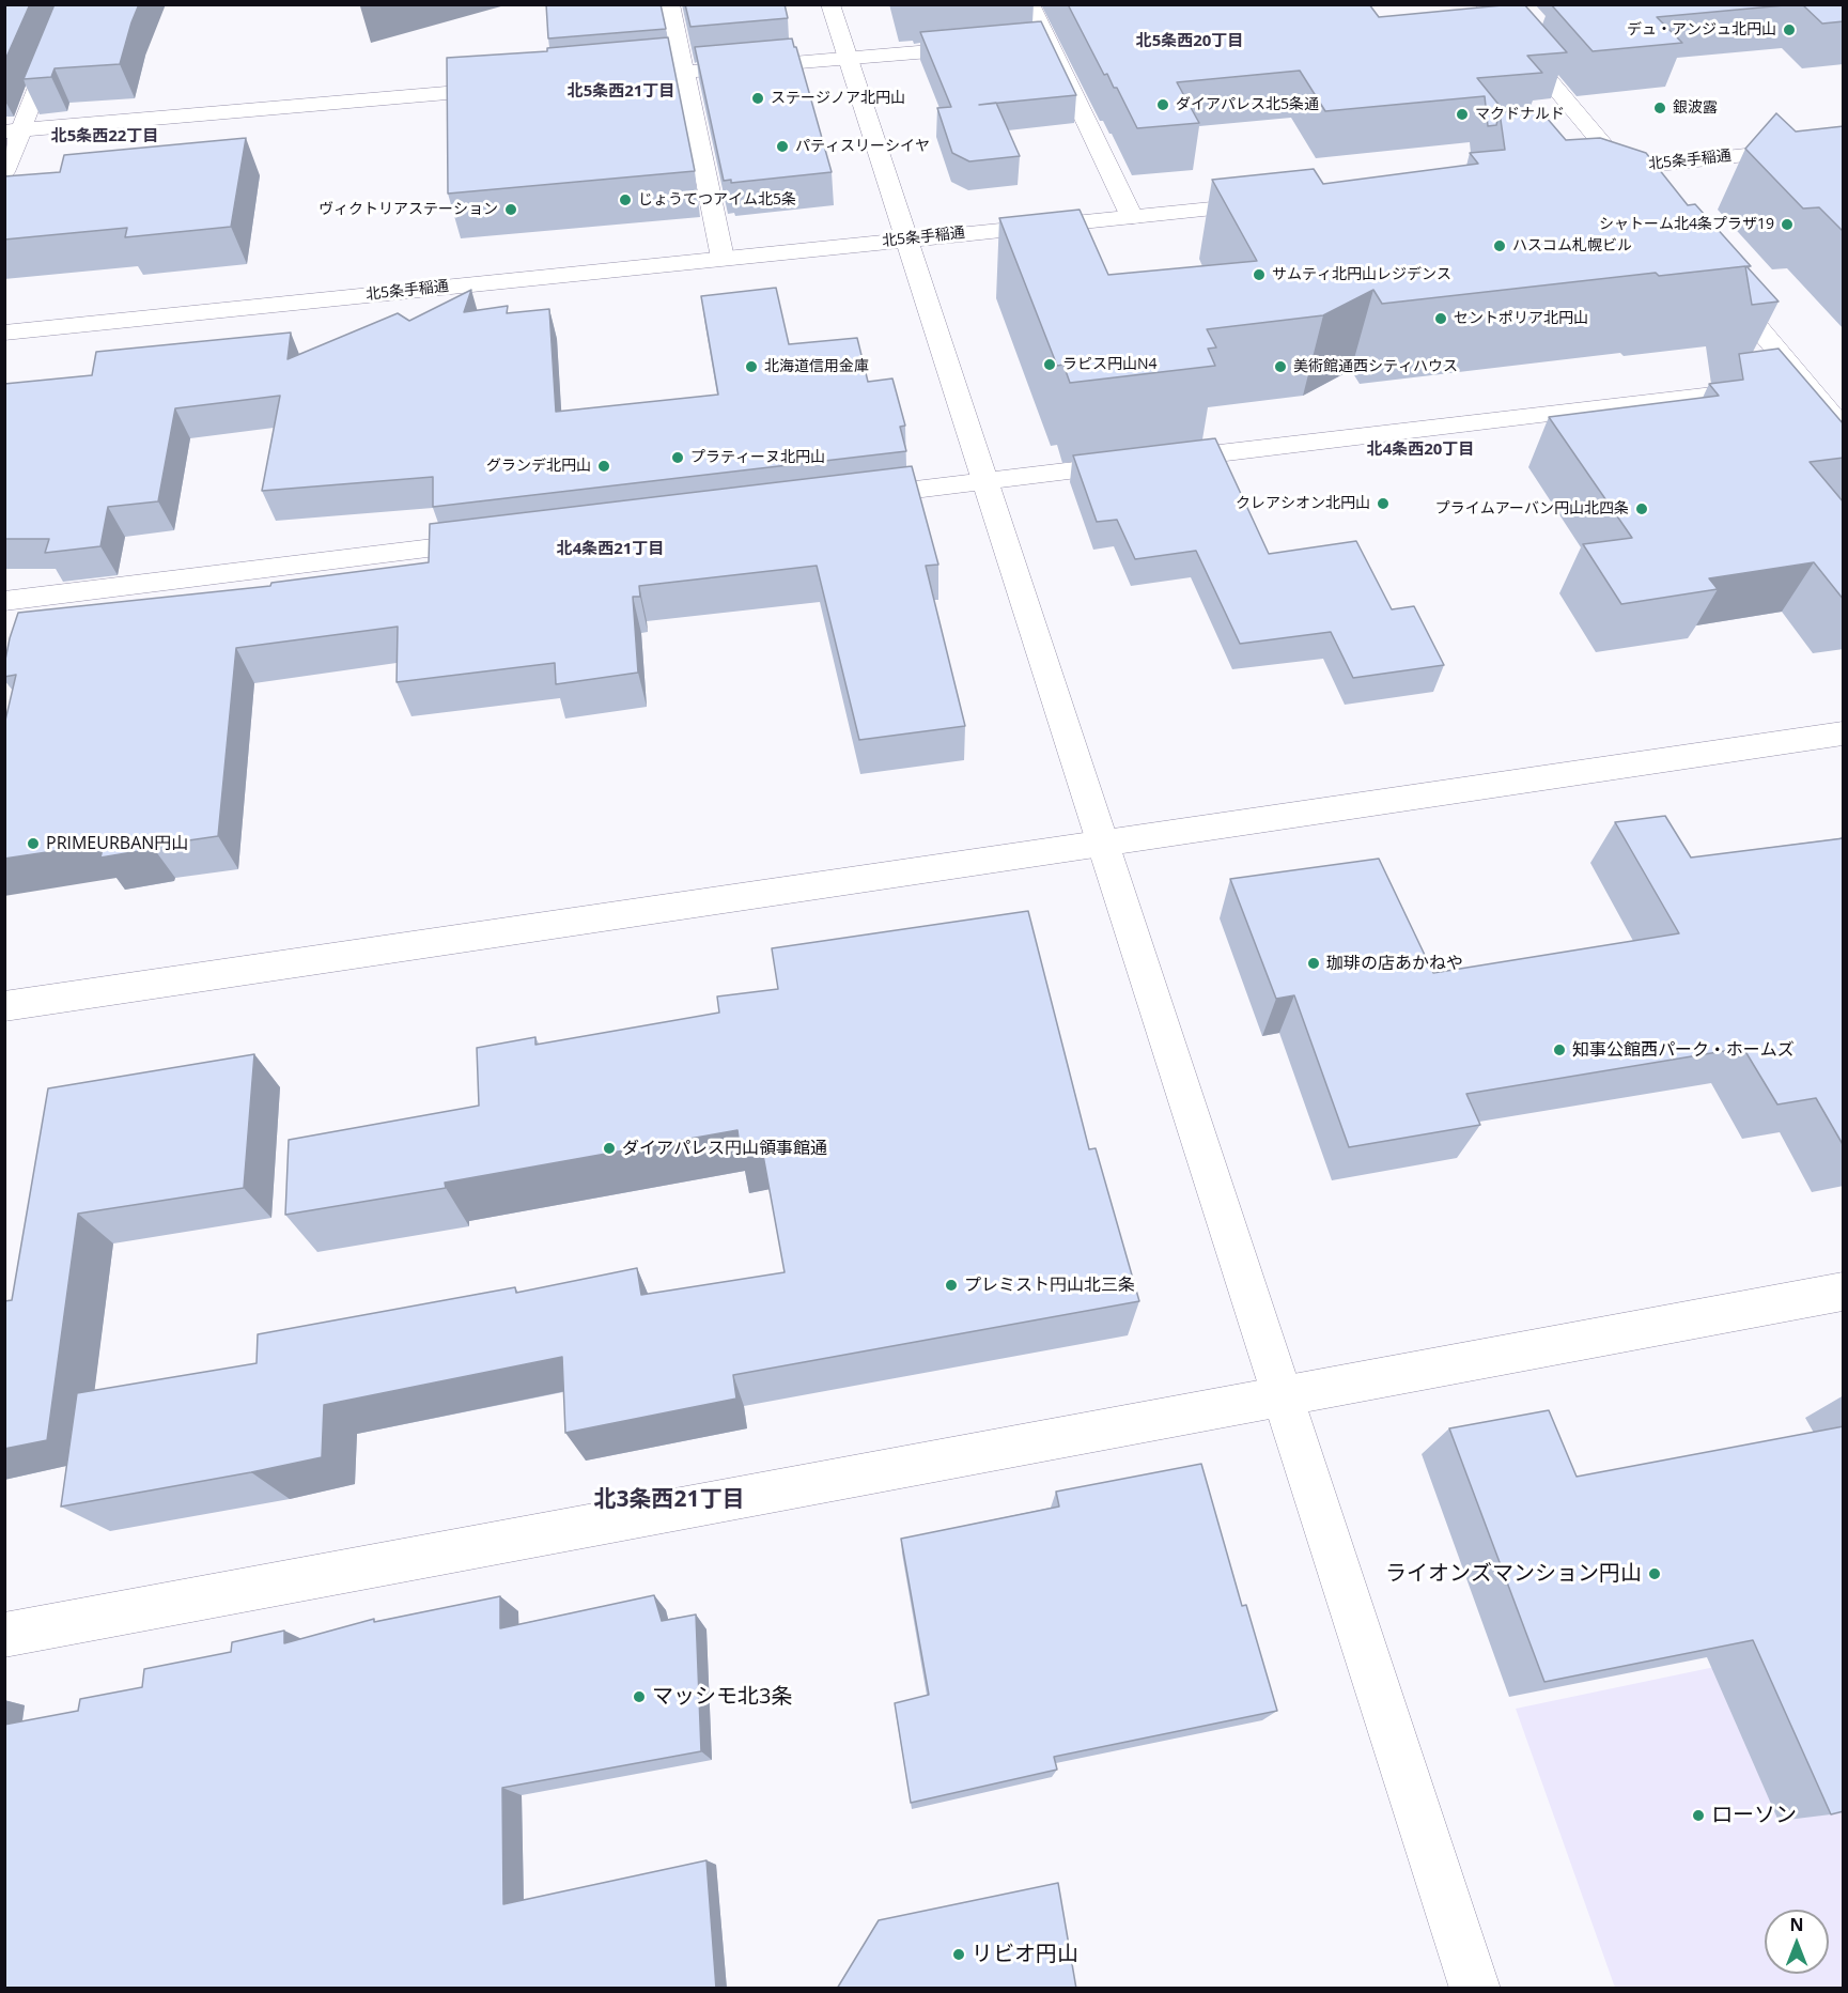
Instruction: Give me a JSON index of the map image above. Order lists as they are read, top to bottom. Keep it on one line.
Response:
{"streets":{"street":["北5条手稲通"]},"districts":["北5条西20丁目","北5条西21丁目","北5条西22丁目","北4条西20丁目","北4条西21丁目","北3条西21丁目"],"places":["デュ・アンジュ北円山","ステージノア北円山","ダイアパレス北5条通","銀波露","マクドナルド","パティスリーシイヤ","じょうてつアイム北5条","ヴィクトリアステーション","シャトーム北4条プラザ19","ハスコム札幌ビル","サムティ北円山レジデンス","セントポリア北円山","ラピス円山N4","北海道信用金庫","美術館通西シティハウス","プラティーヌ北円山","グランデ北円山","クレアシオン北円山","プライムアーバン円山北四条","PRIMEURBAN円山","珈琲の店あかねや","知事公館西パーク・ホームズ","ダイアパレス円山領事館通","プレミスト円山北三条","ライオンズマンション円山","マッシモ北3条","ローソン","リビオ円山"],"north":"top"}
